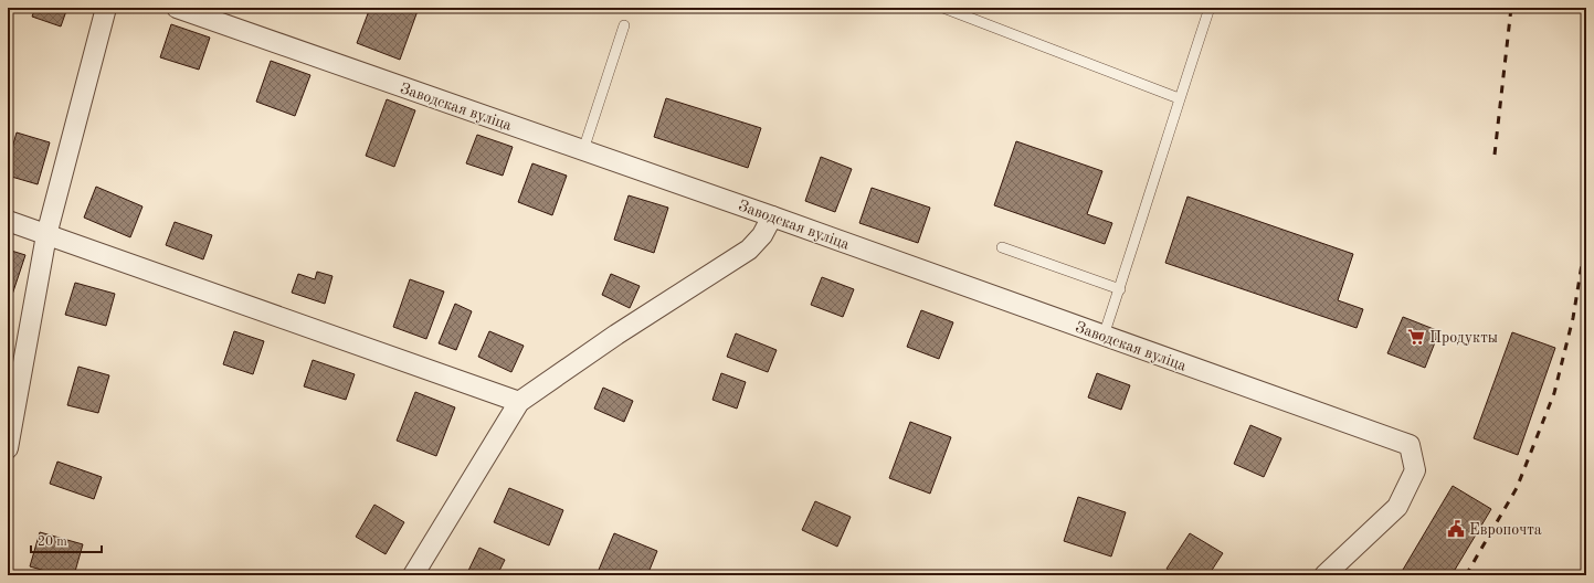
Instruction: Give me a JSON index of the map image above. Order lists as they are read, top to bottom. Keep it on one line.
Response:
{"streets":{"street":["Заводская вуліца"]},"places":{"supermarket":["Продукты"],"public building":["Европочта"]},"scale_bar":"20 m"}
